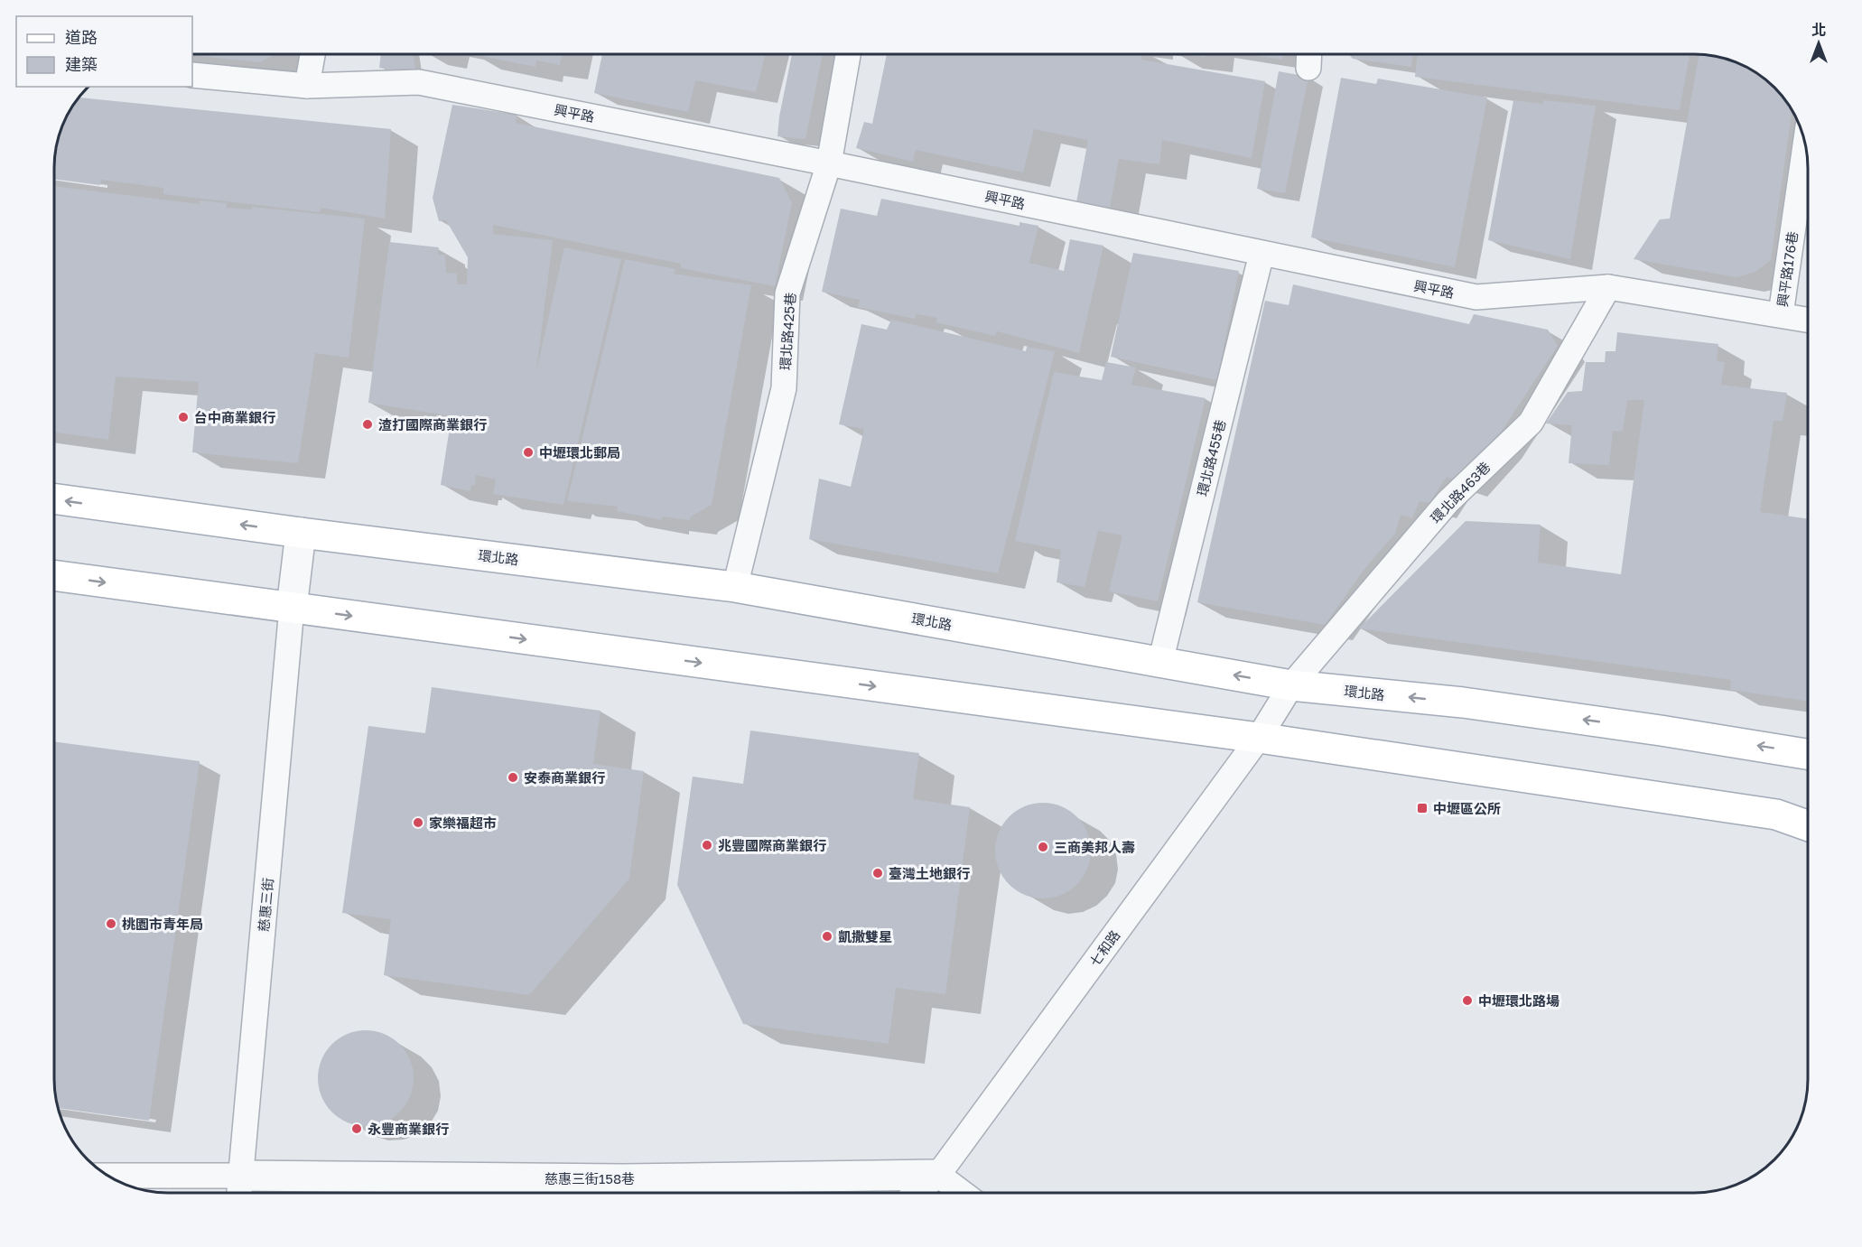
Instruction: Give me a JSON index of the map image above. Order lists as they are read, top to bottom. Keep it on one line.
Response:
{"streets":{"main road":["環北路"],"street":["慈惠三街158巷"],"lane":["興平路","興平路176巷","環北路425巷","環北路455巷","環北路463巷","慈惠三街","七和路"]},"crossings":[["興平路","興平路176巷"],["興平路","環北路425巷"],["興平路","環北路455巷"],["興平路","環北路463巷"],["環北路425巷","環北路"],["環北路455巷","環北路"],["環北路463巷","環北路"],["環北路463巷","七和路"],["環北路","七和路"],["慈惠三街","慈惠三街158巷"],["七和路","慈惠三街158巷"]],"places":{"other":["台中商業銀行","渣打國際商業銀行","中壢環北郵局","安泰商業銀行","家樂福超市","兆豐國際商業銀行","三商美邦人壽","臺灣土地銀行","桃園市青年局","凱撒雙星","中壢環北路場","永豐商業銀行"],"transit":["中壢區公所"]},"legend":["道路","建築"],"north":"top"}
